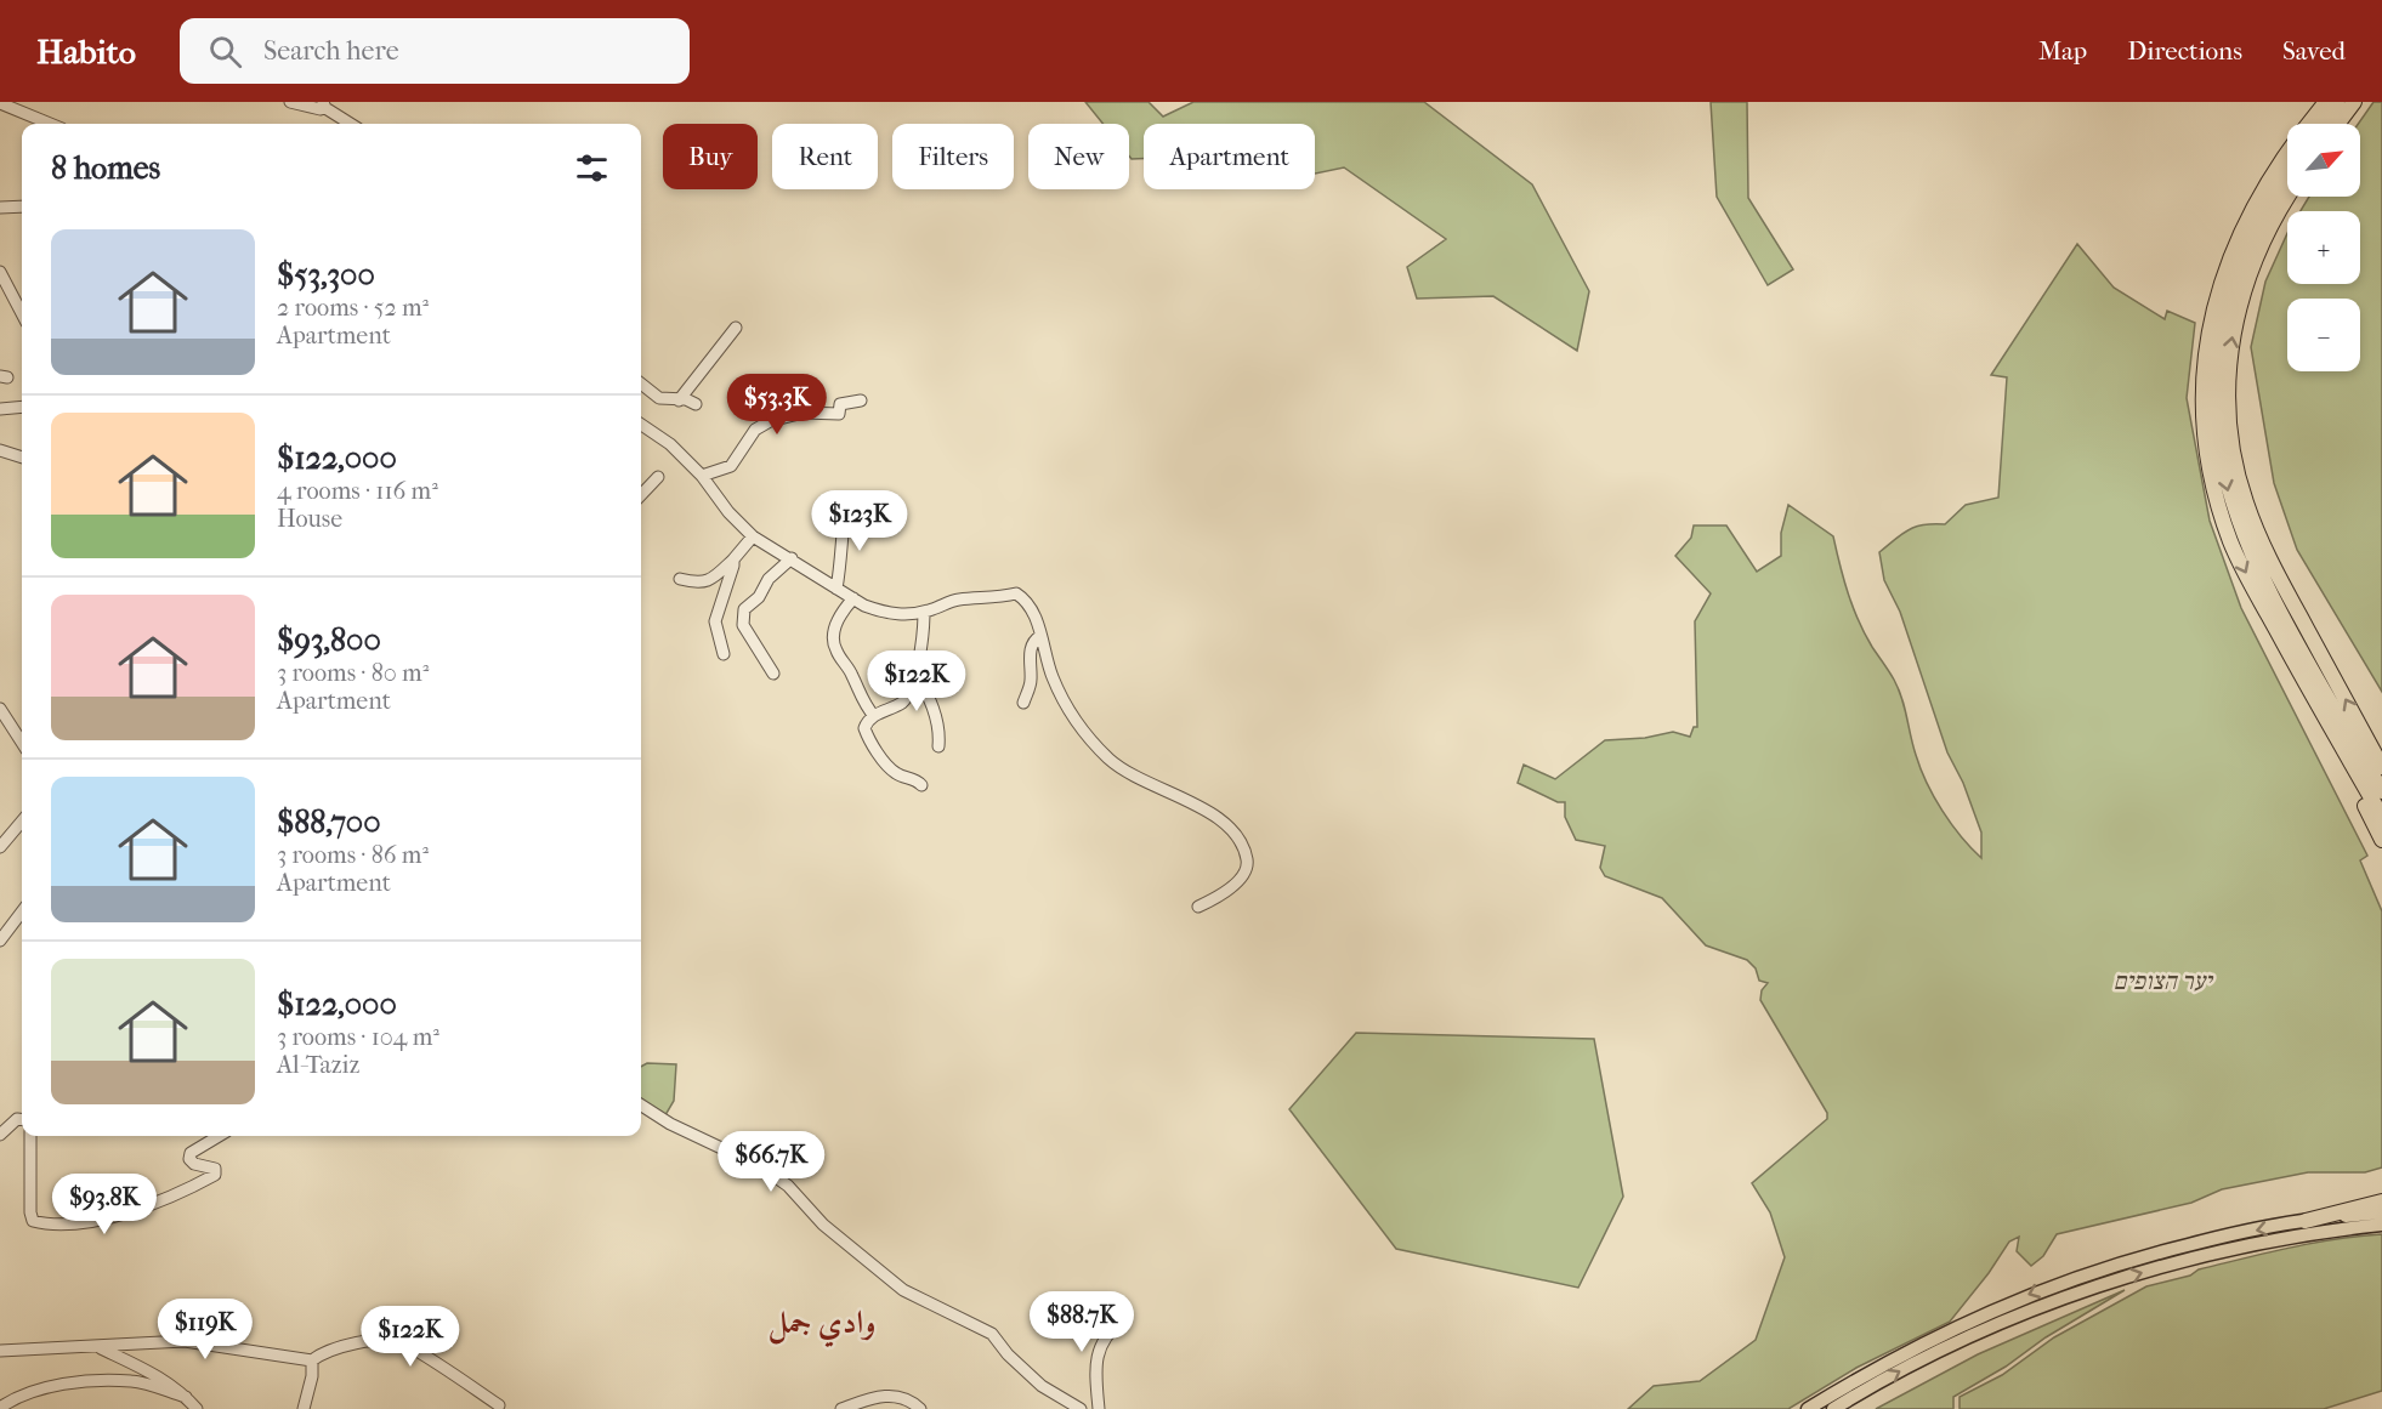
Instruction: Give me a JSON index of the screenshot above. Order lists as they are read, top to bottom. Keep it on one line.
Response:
{"districts":["وادي جمل"],"parks":["יער הצופים"],"north":"top right","page":{"header":"Habito","search":"Search here","nav":["Map","Directions","Saved"],"map_buttons":["+","−"],"chip":["Buy","Rent","Filters","New","Apartment"],"heading":"8 homes","list":[{"name":"$53,300","note":"2 rooms · 52 m² · Apartment"},{"name":"$122,000","note":"4 rooms · 116 m² · House"},{"name":"$93,800","note":"3 rooms · 80 m² · Apartment"},{"name":"$88,700","note":"3 rooms · 86 m² · Apartment"},{"name":"$122,000","note":"3 rooms · 104 m² · Al-Taziz"}],"price":["$53.3K","$123K","$122K","$66.7K","$93.8K","$88.7K","$119K","$122K"]}}
